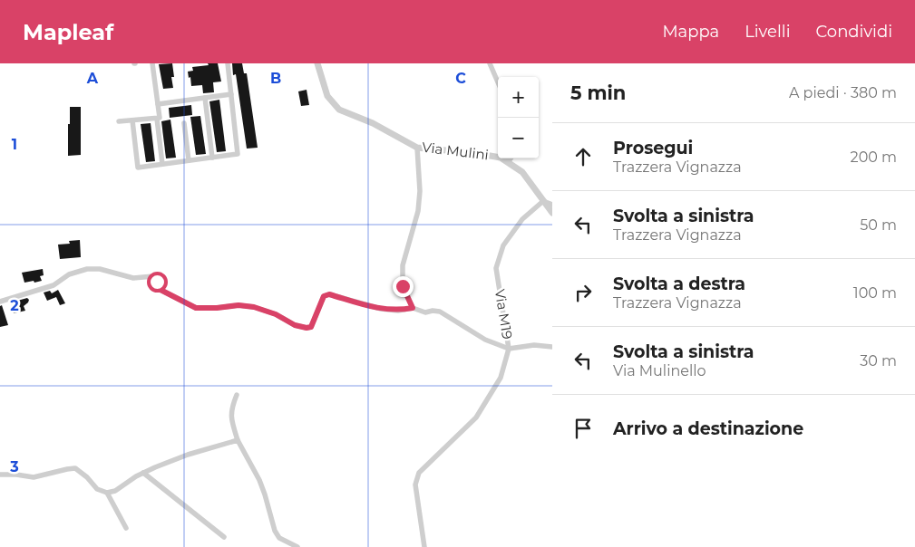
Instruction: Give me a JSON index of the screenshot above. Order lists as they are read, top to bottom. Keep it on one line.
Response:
{"streets":{"street":["Via Mulini","Via M19"]},"crossings":[["Via Mulini","Via M19"]],"page":{"header":"Mapleaf","nav":["Mappa","Livelli","Condividi"],"heading":["5 min","A piedi · 380 m"],"map_buttons":["+","−"],"list":[["Prosegui","Trazzera Vignazza","200 m"],["Svolta a sinistra","Trazzera Vignazza","50 m"],["Svolta a destra","Trazzera Vignazza","100 m"],["Svolta a sinistra","Via Mulinello","30 m"],"Arrivo a destinazione"]},"grid":{"columns":["A","B","C"],"rows":["1","2","3"]}}
